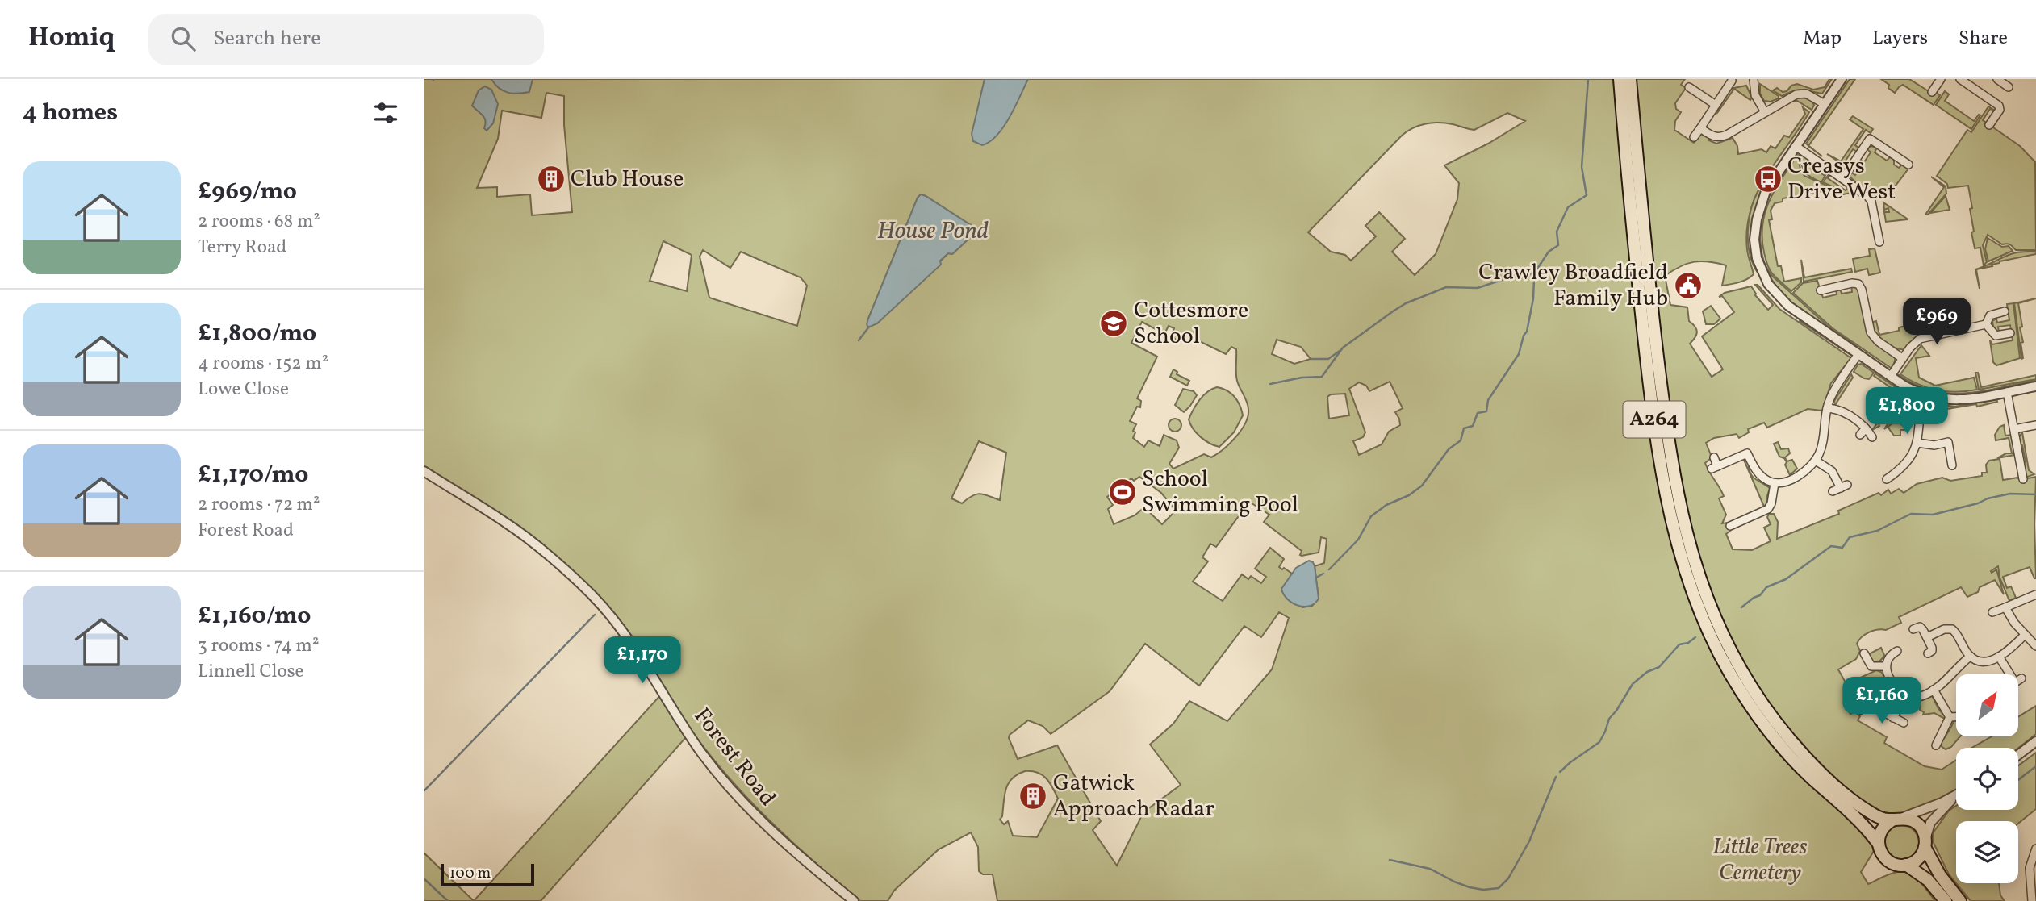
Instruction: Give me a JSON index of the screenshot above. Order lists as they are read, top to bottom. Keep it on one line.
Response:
{"streets":{"highway":["A264"],"street":["Forest Road"]},"water":["House Pond"],"parks":["Little Trees Cemetery"],"places":{"building":["Club House","Gatwick Approach Radar"],"bus stop":["Creasys Drive West"],"public building":["Crawley Broadfield Family Hub"],"school or university":["Cottesmore School"],"sports":["School Swimming Pool"]},"scale_bar":"100 m","north":"top right","page":{"header":"Homiq","search":"Search here","nav":["Map","Layers","Share"],"heading":"4 homes","list":[{"name":"£969/mo","note":"2 rooms · 68 m² · Terry Road"},{"name":"£1,800/mo","note":"4 rooms · 152 m² · Lowe Close"},{"name":"£1,170/mo","note":"2 rooms · 72 m² · Forest Road"},{"name":"£1,160/mo","note":"3 rooms · 74 m² · Linnell Close"}],"price":["£969","£1,800","£1,170","£1,160"],"scale":"100 m"}}
